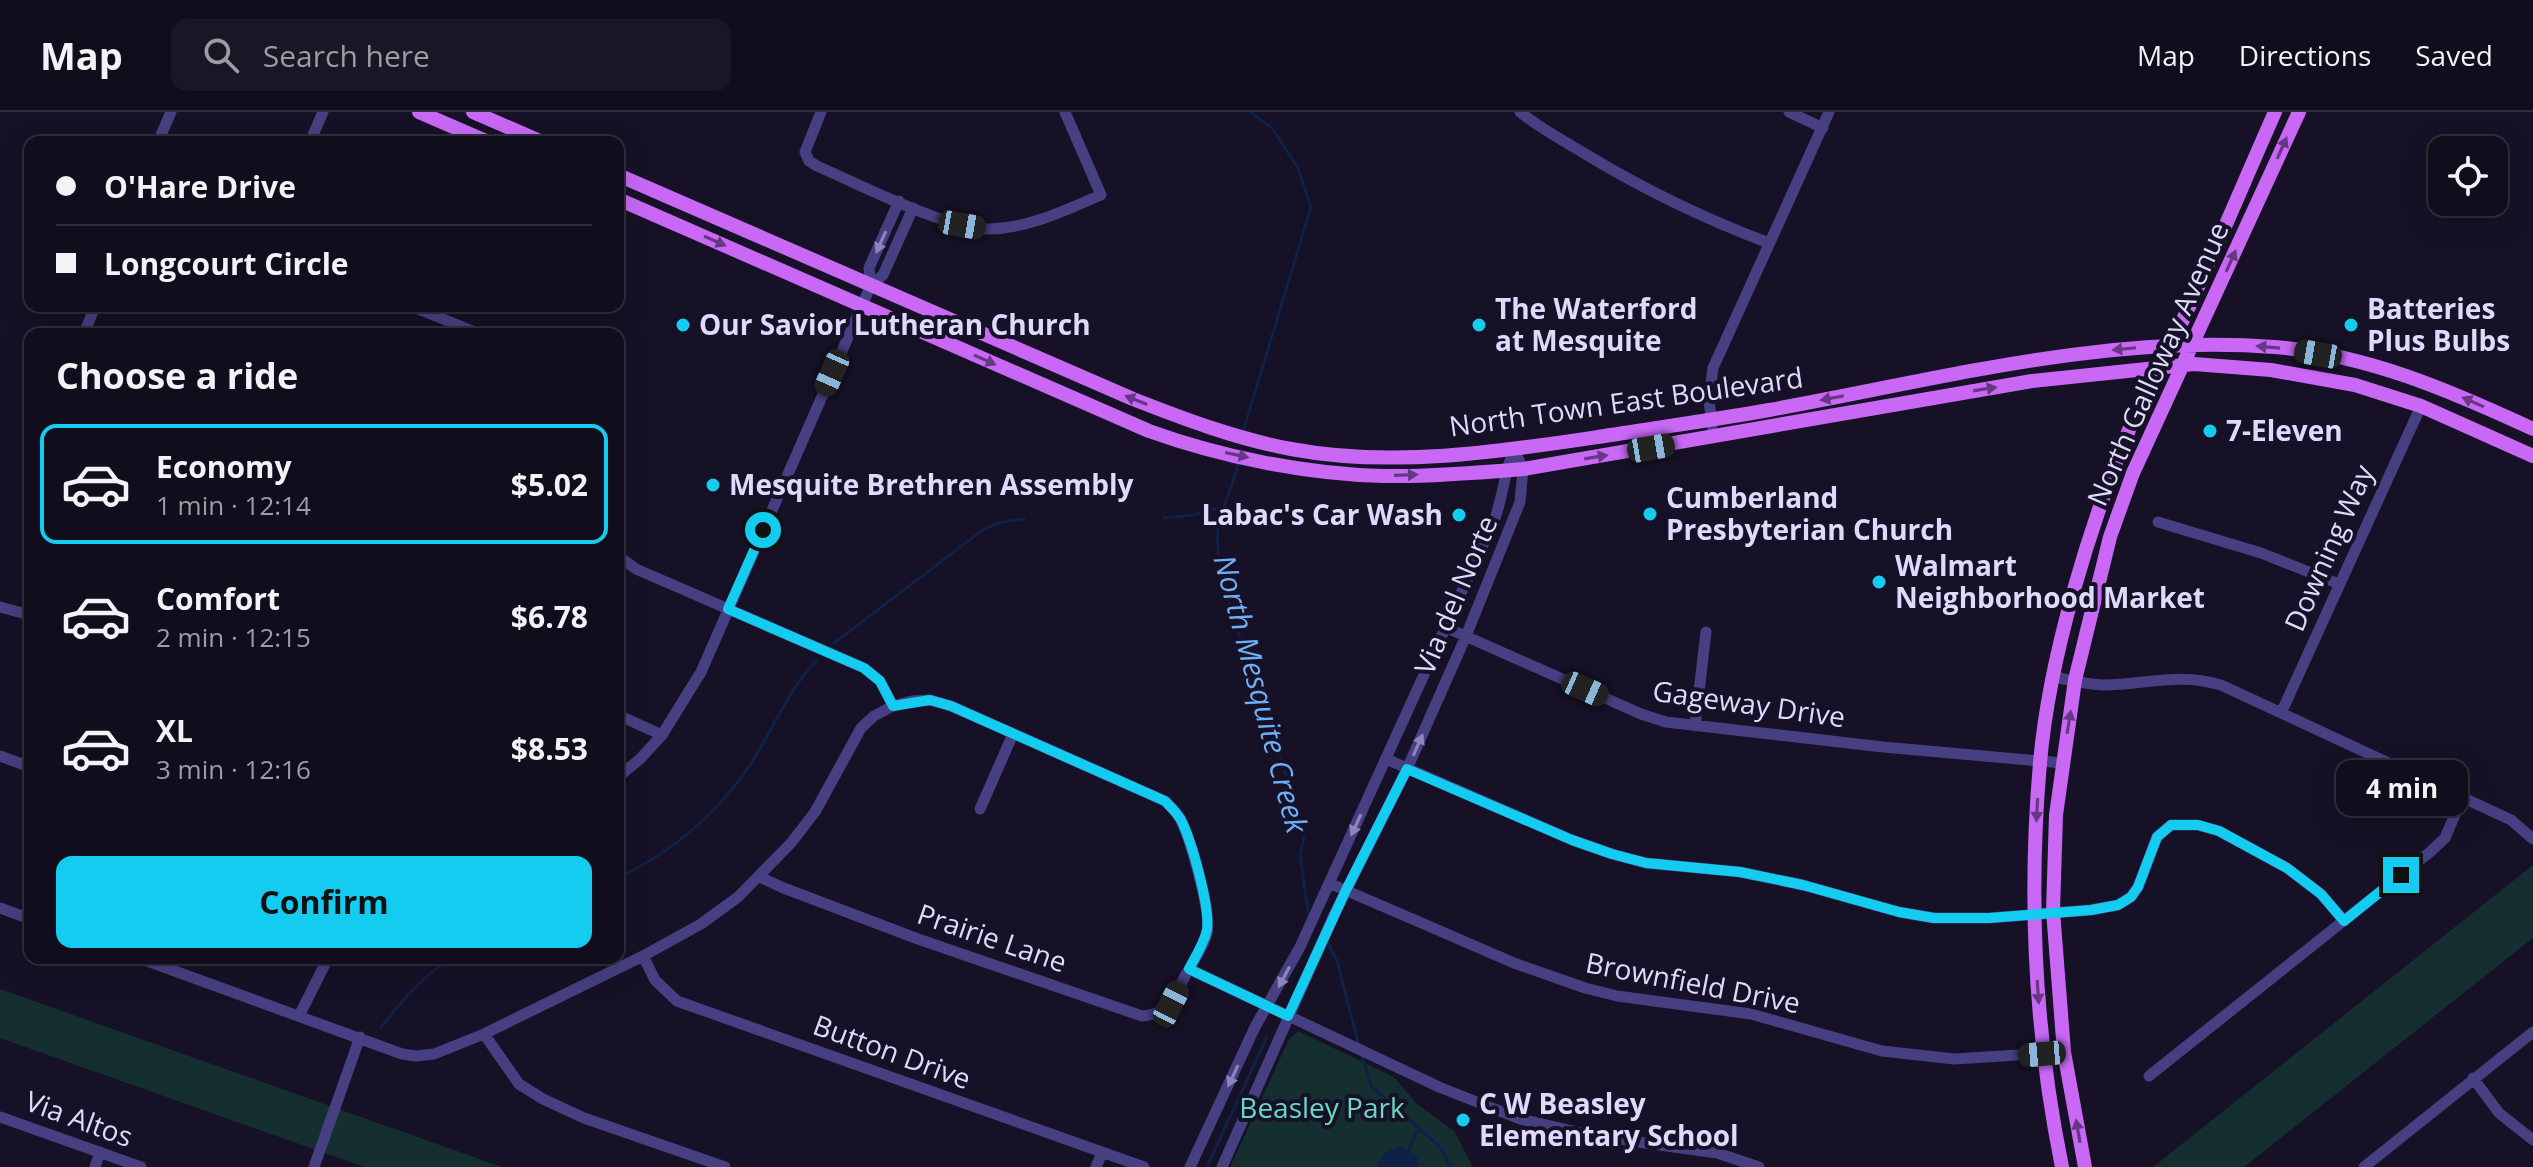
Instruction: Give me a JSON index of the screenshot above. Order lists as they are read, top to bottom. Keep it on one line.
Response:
{"streets":{"main road":["North Galloway Avenue","North Town East Boulevard"],"street":["Downing Way","Via del Norte","Gageway Drive","Prairie Lane","Brownfield Drive","Button Drive","Via Altos"]},"crossings":[["North Galloway Avenue","North Town East Boulevard"],["North Galloway Avenue","Gageway Drive"],["North Galloway Avenue","Brownfield Drive"],["North Town East Boulevard","Downing Way"],["North Town East Boulevard","Via del Norte"],["Via del Norte","Gageway Drive"],["Via del Norte","Brownfield Drive"]],"water":["North Mesquite Creek"],"parks":["Beasley Park"],"places":["Our Savior Lutheran Church","The Waterford at Mesquite","Batteries Plus Bulbs","7-Eleven","Mesquite Brethren Assembly","Cumberland Presbyterian Church","Labac's Car Wash","Walmart Neighborhood Market","C W Beasley Elementary School"],"page":{"header":"Map","search":"Search here","nav":["Map","Directions","Saved"],"banner":["O'Hare Drive","Longcourt Circle"],"heading":"Choose a ride","list":[{"name":"Economy","note":"1 min · 12:14","value":"$5.02"},{"name":"Comfort","note":"2 min · 12:15","value":"$6.78"},{"name":"XL","note":"3 min · 12:16","value":"$8.53"}],"bubble":"4 min","buttons":"Confirm"}}
